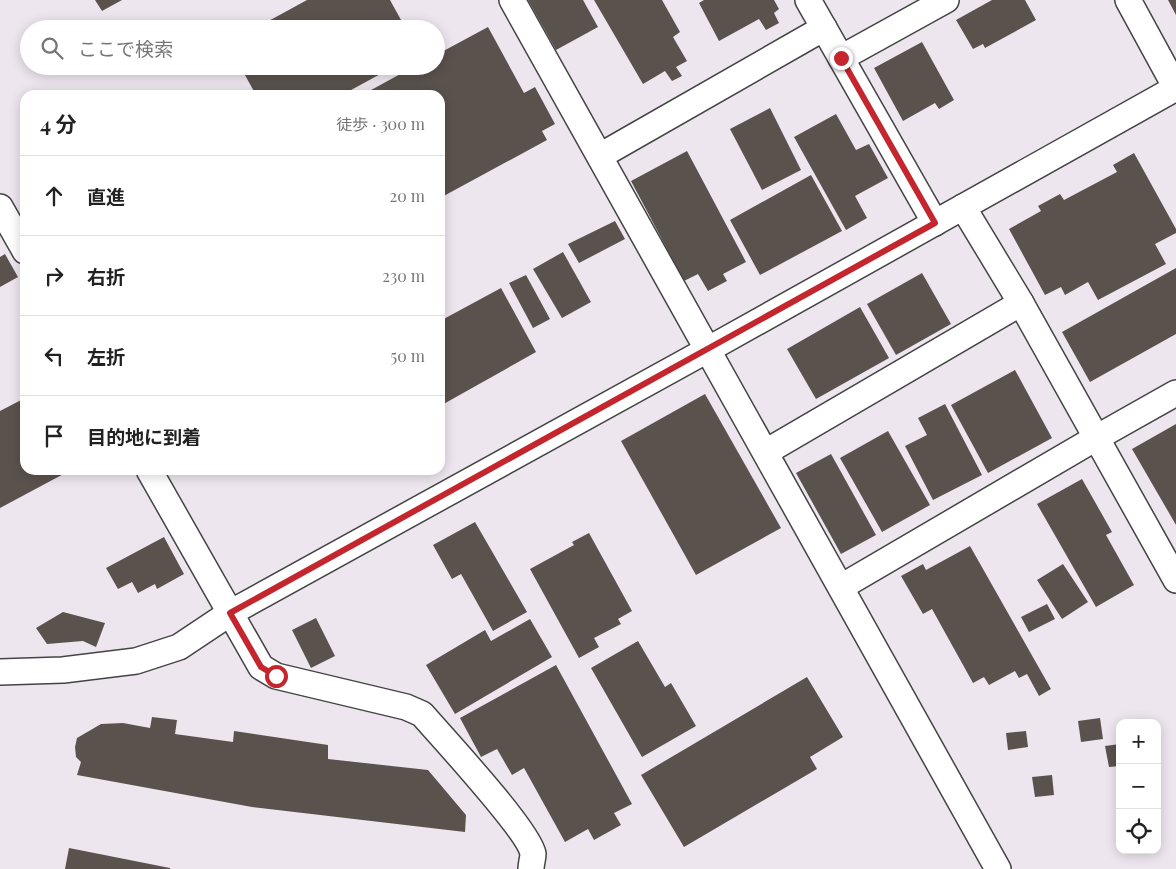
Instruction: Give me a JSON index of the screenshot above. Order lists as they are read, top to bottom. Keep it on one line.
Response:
{"page":{"search":"ここで検索","heading":["4 分","徒歩 · 300 m"],"list":[["直進","20 m"],["右折","230 m"],["左折","50 m"],"目的地に到着"],"map_buttons":["+","−"]}}
